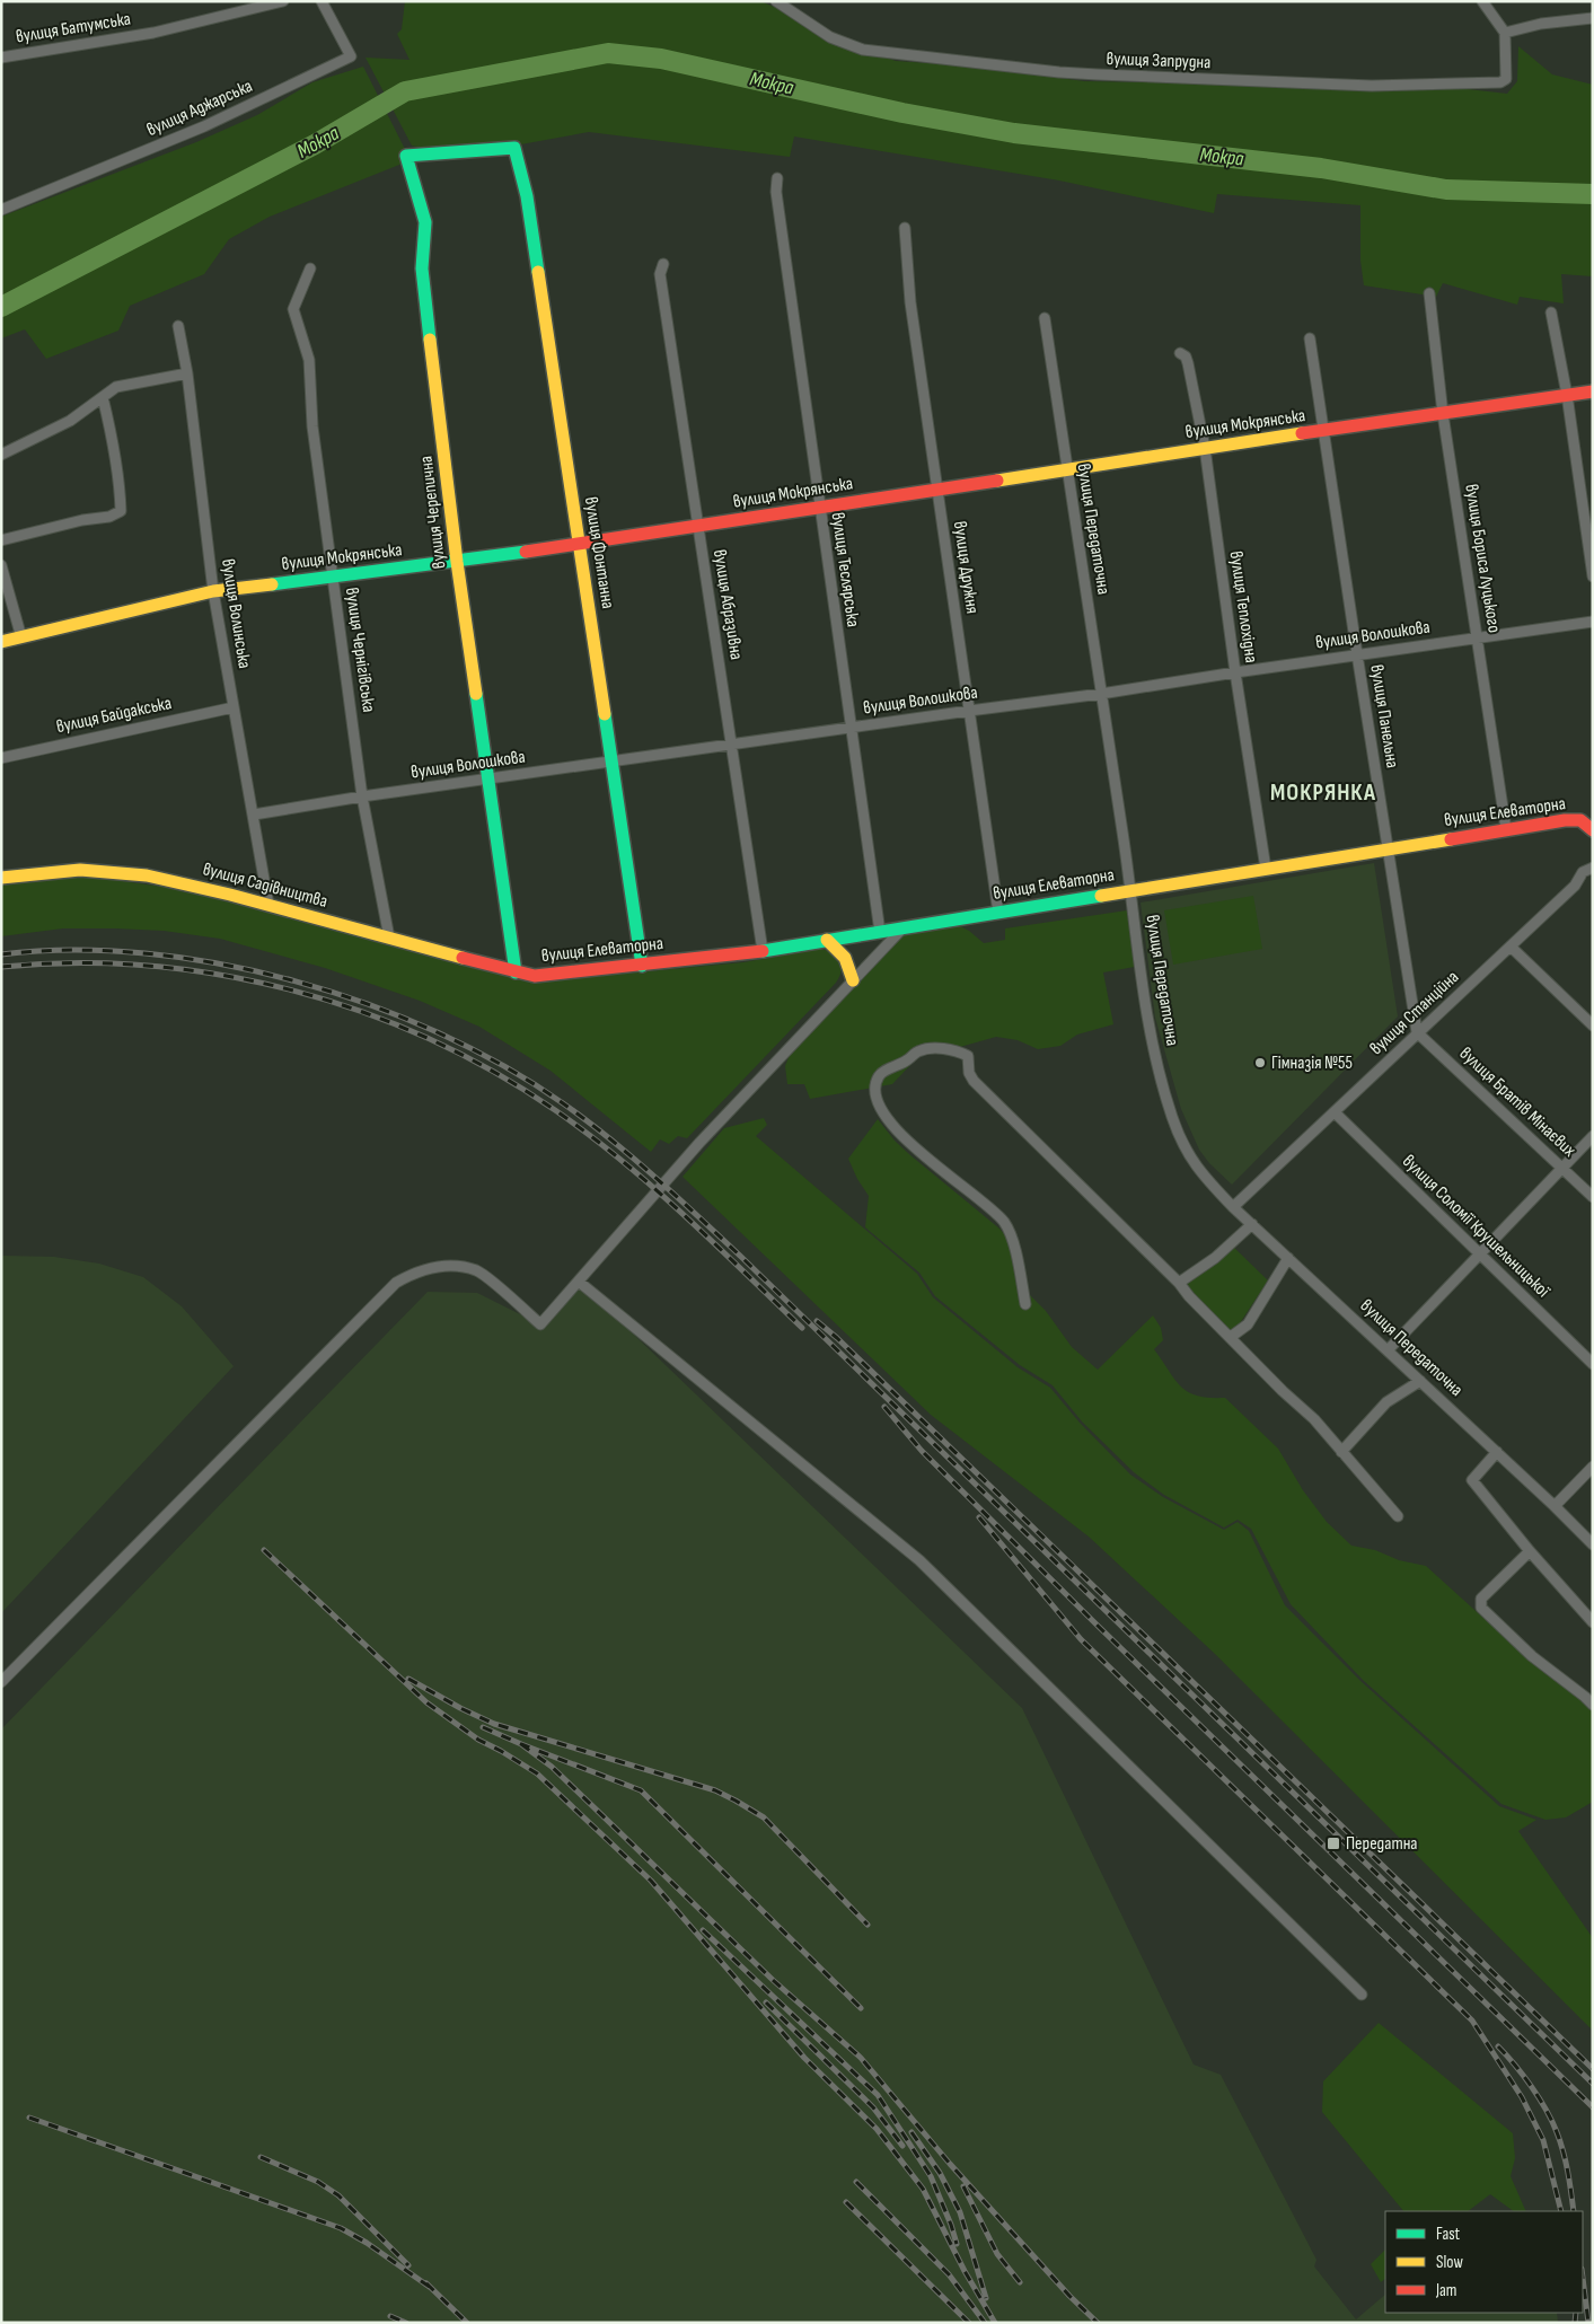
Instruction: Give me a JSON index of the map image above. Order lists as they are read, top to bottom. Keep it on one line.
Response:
{"streets":{"street":["вулиця Батумська","вулиця Запрудна","вулиця Аджарська","вулиця Мокрянська","вулиця Черепична","вулиця Передаточна","вулиця Фонтанна","вулиця Бориса Луцького","вулиця Дружня","вулиця Теслярська","вулиця Абразивна","вулиця Теплохідна","вулиця Волинська","вулиця Волошкова","вулиця Чернігівська","вулиця Байдакська","вулиця Панельна","вулиця Елеваторна","вулиця Садівництва","вулиця Станційна","вулиця Братів Мінаєвих","вулиця Соломії Крушельницької"]},"crossings":[["вулиця Мокрянська","вулиця Черепична"],["вулиця Мокрянська","вулиця Передаточна"],["вулиця Мокрянська","вулиця Фонтанна"],["вулиця Мокрянська","вулиця Бориса Луцького"],["вулиця Мокрянська","вулиця Дружня"],["вулиця Мокрянська","вулиця Теслярська"],["вулиця Мокрянська","вулиця Абразивна"],["вулиця Мокрянська","вулиця Теплохідна"],["вулиця Мокрянська","вулиця Волинська"],["вулиця Мокрянська","вулиця Чернігівська"],["вулиця Мокрянська","вулиця Панельна"],["вулиця Черепична","вулиця Фонтанна"],["вулиця Черепична","вулиця Волошкова"],["вулиця Черепична","вулиця Елеваторна"],["вулиця Черепична","вулиця Садівництва"],["вулиця Передаточна","вулиця Волошкова"],["вулиця Передаточна","вулиця Елеваторна"],["вулиця Передаточна","вулиця Станційна"],["вулиця Фонтанна","вулиця Волошкова"],["вулиця Фонтанна","вулиця Елеваторна"],["вулиця Бориса Луцького","вулиця Волошкова"],["вулиця Бориса Луцького","вулиця Елеваторна"],["вулиця Дружня","вулиця Волошкова"],["вулиця Дружня","вулиця Елеваторна"],["вулиця Теслярська","вулиця Волошкова"],["вулиця Теслярська","вулиця Елеваторна"],["вулиця Абразивна","вулиця Волошкова"],["вулиця Абразивна","вулиця Елеваторна"],["вулиця Теплохідна","вулиця Волошкова"],["вулиця Теплохідна","вулиця Елеваторна"],["вулиця Волинська","вулиця Волошкова"],["вулиця Волинська","вулиця Байдакська"],["вулиця Волинська","вулиця Садівництва"],["вулиця Волошкова","вулиця Чернігівська"],["вулиця Волошкова","вулиця Панельна"],["вулиця Чернігівська","вулиця Садівництва"],["вулиця Панельна","вулиця Елеваторна"],["вулиця Панельна","вулиця Станційна"],["вулиця Панельна","вулиця Братів Мінаєвих"],["вулиця Елеваторна","вулиця Садівництва"],["вулиця Станційна","вулиця Братів Мінаєвих"],["вулиця Станційна","вулиця Соломії Крушельницької"]],"districts":["МОКРЯНКА"],"water":["Мокра"],"places":{"other":["Гімназія №55"],"transit":["Передатна"]},"legend":["Fast","Slow","Jam"]}
